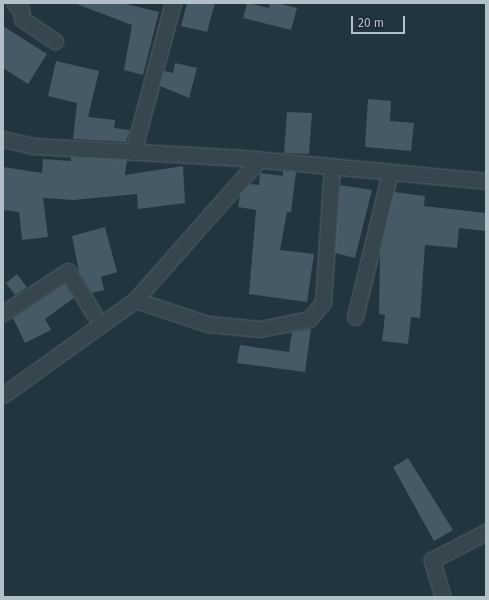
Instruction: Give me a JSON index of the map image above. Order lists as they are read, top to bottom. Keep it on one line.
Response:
{"scale_bar":"20 m"}
